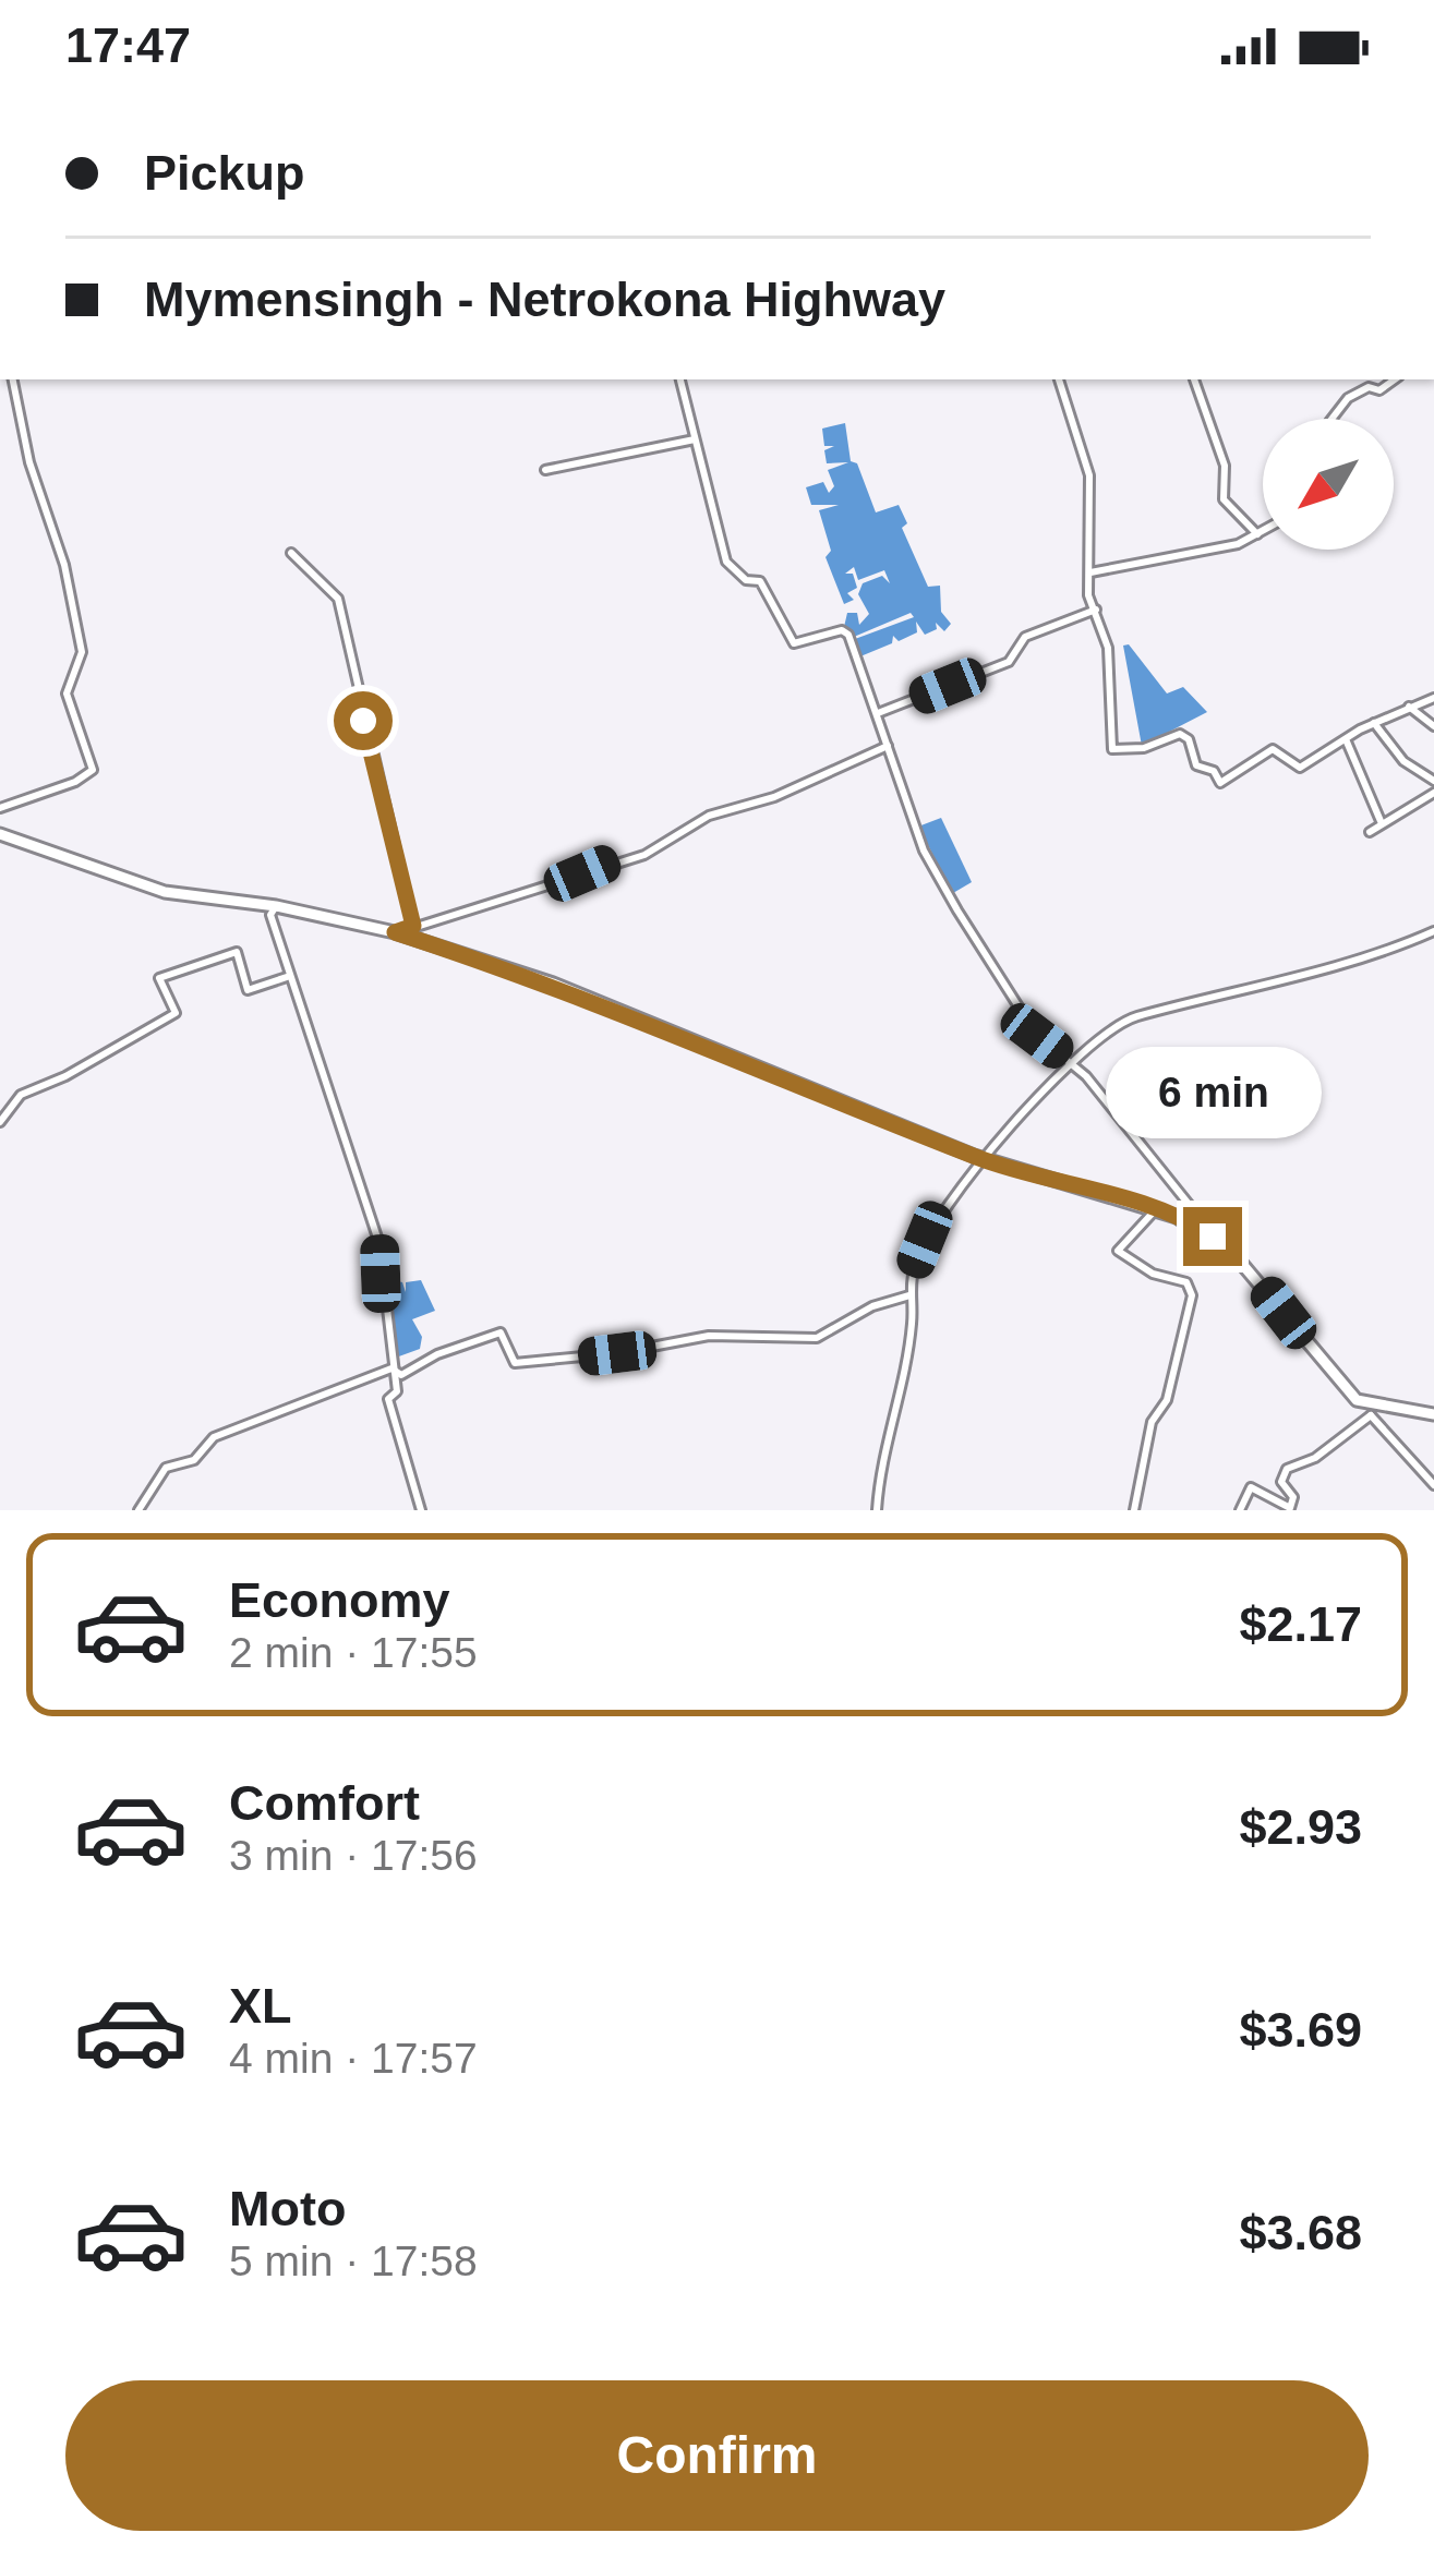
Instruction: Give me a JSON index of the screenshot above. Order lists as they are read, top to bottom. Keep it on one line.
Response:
{"north":"bottom left","page":{"status":"17:47","banner":["Pickup","Mymensingh - Netrokona Highway"],"bubble":"6 min","list":[{"name":"Economy","note":"2 min · 17:55","value":"$2.17"},{"name":"Comfort","note":"3 min · 17:56","value":"$2.93"},{"name":"XL","note":"4 min · 17:57","value":"$3.69"},{"name":"Moto","note":"5 min · 17:58","value":"$3.68"}],"buttons":"Confirm"}}
